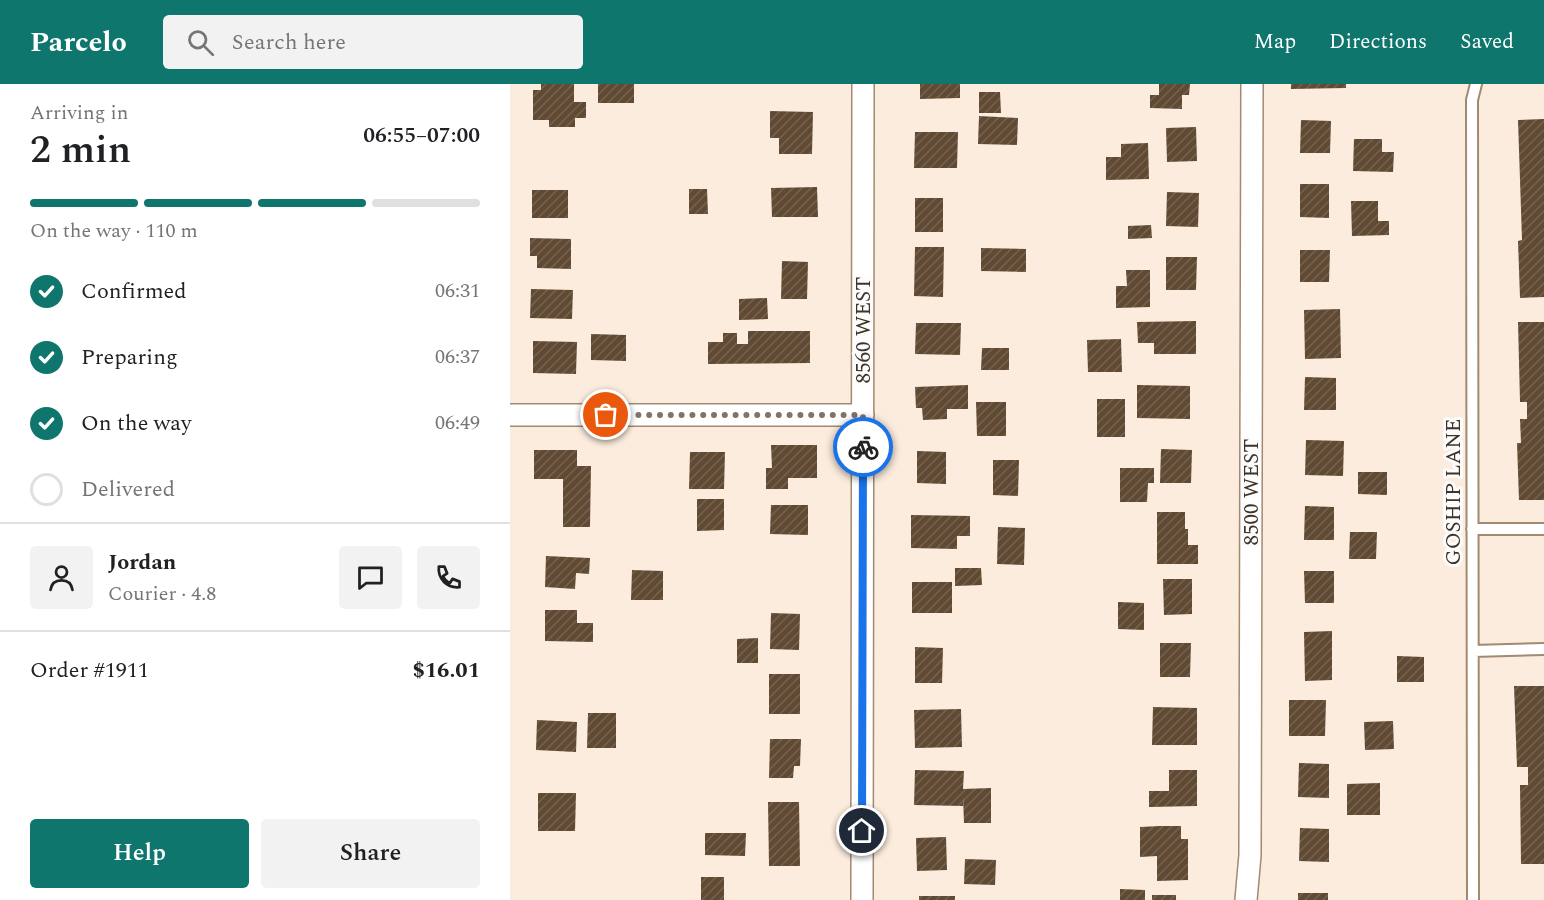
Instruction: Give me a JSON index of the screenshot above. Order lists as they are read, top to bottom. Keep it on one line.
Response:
{"streets":{"street":["8560 WEST","8500 WEST"],"lane":["GOSHIP LANE"]},"page":{"header":"Parcelo","search":"Search here","nav":["Map","Directions","Saved"],"heading":["2 min","Arriving in","06:55–07:00"],"panel":["Jordan","Courier · 4.8","Order #1911","$16.01"],"bar":"On the way · 110 m","list":[["Confirmed","06:31"],["Preparing","06:37"],["On the way","06:49"],"Delivered"],"buttons":["Help","Share"]}}
